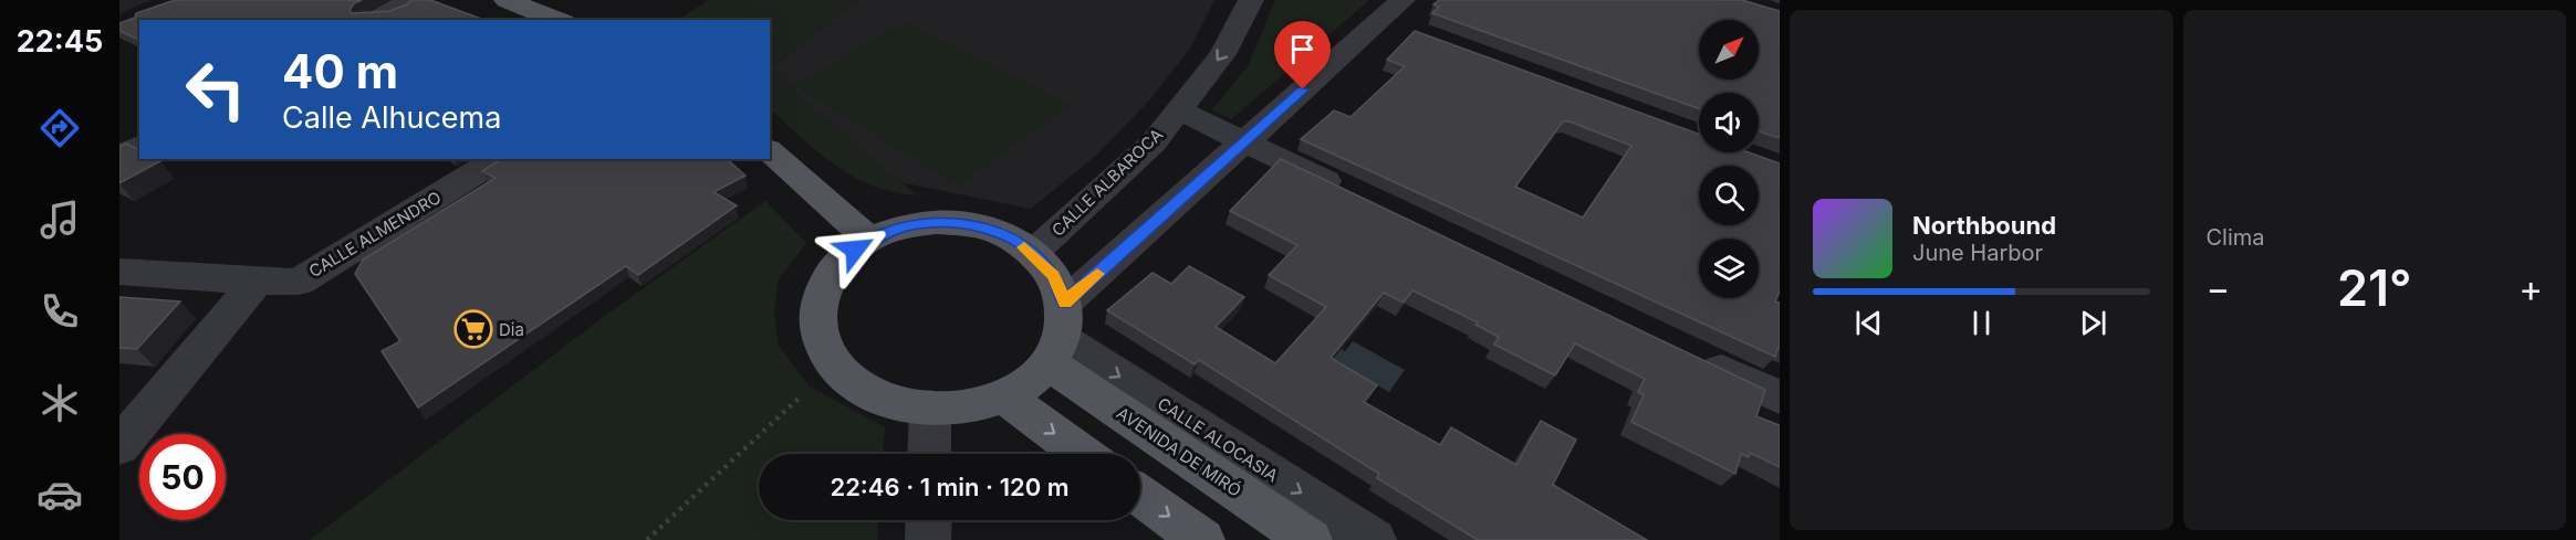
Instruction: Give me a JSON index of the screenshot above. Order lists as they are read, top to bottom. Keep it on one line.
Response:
{"streets":{"main road":["AVENIDA DE MIRÓ"],"street":["CALLE ALBAROCA","CALLE ALMENDRO","CALLE ALOCASIA"]},"crossings":[["CALLE ALBAROCA","CALLE ALOCASIA"],["CALLE ALBAROCA","AVENIDA DE MIRÓ"],["CALLE ALOCASIA","AVENIDA DE MIRÓ"]],"places":{"supermarket":["Dia"]},"north":"top right","page":{"tabs":"22:45","tile":"Clima","turn":["40 m","Calle Alhucema"],"song":["Northbound","June Harbor"],"heat":["−","21°","+"],"limit":"50","trip":"22:46 · 1 min · 120 m"}}
